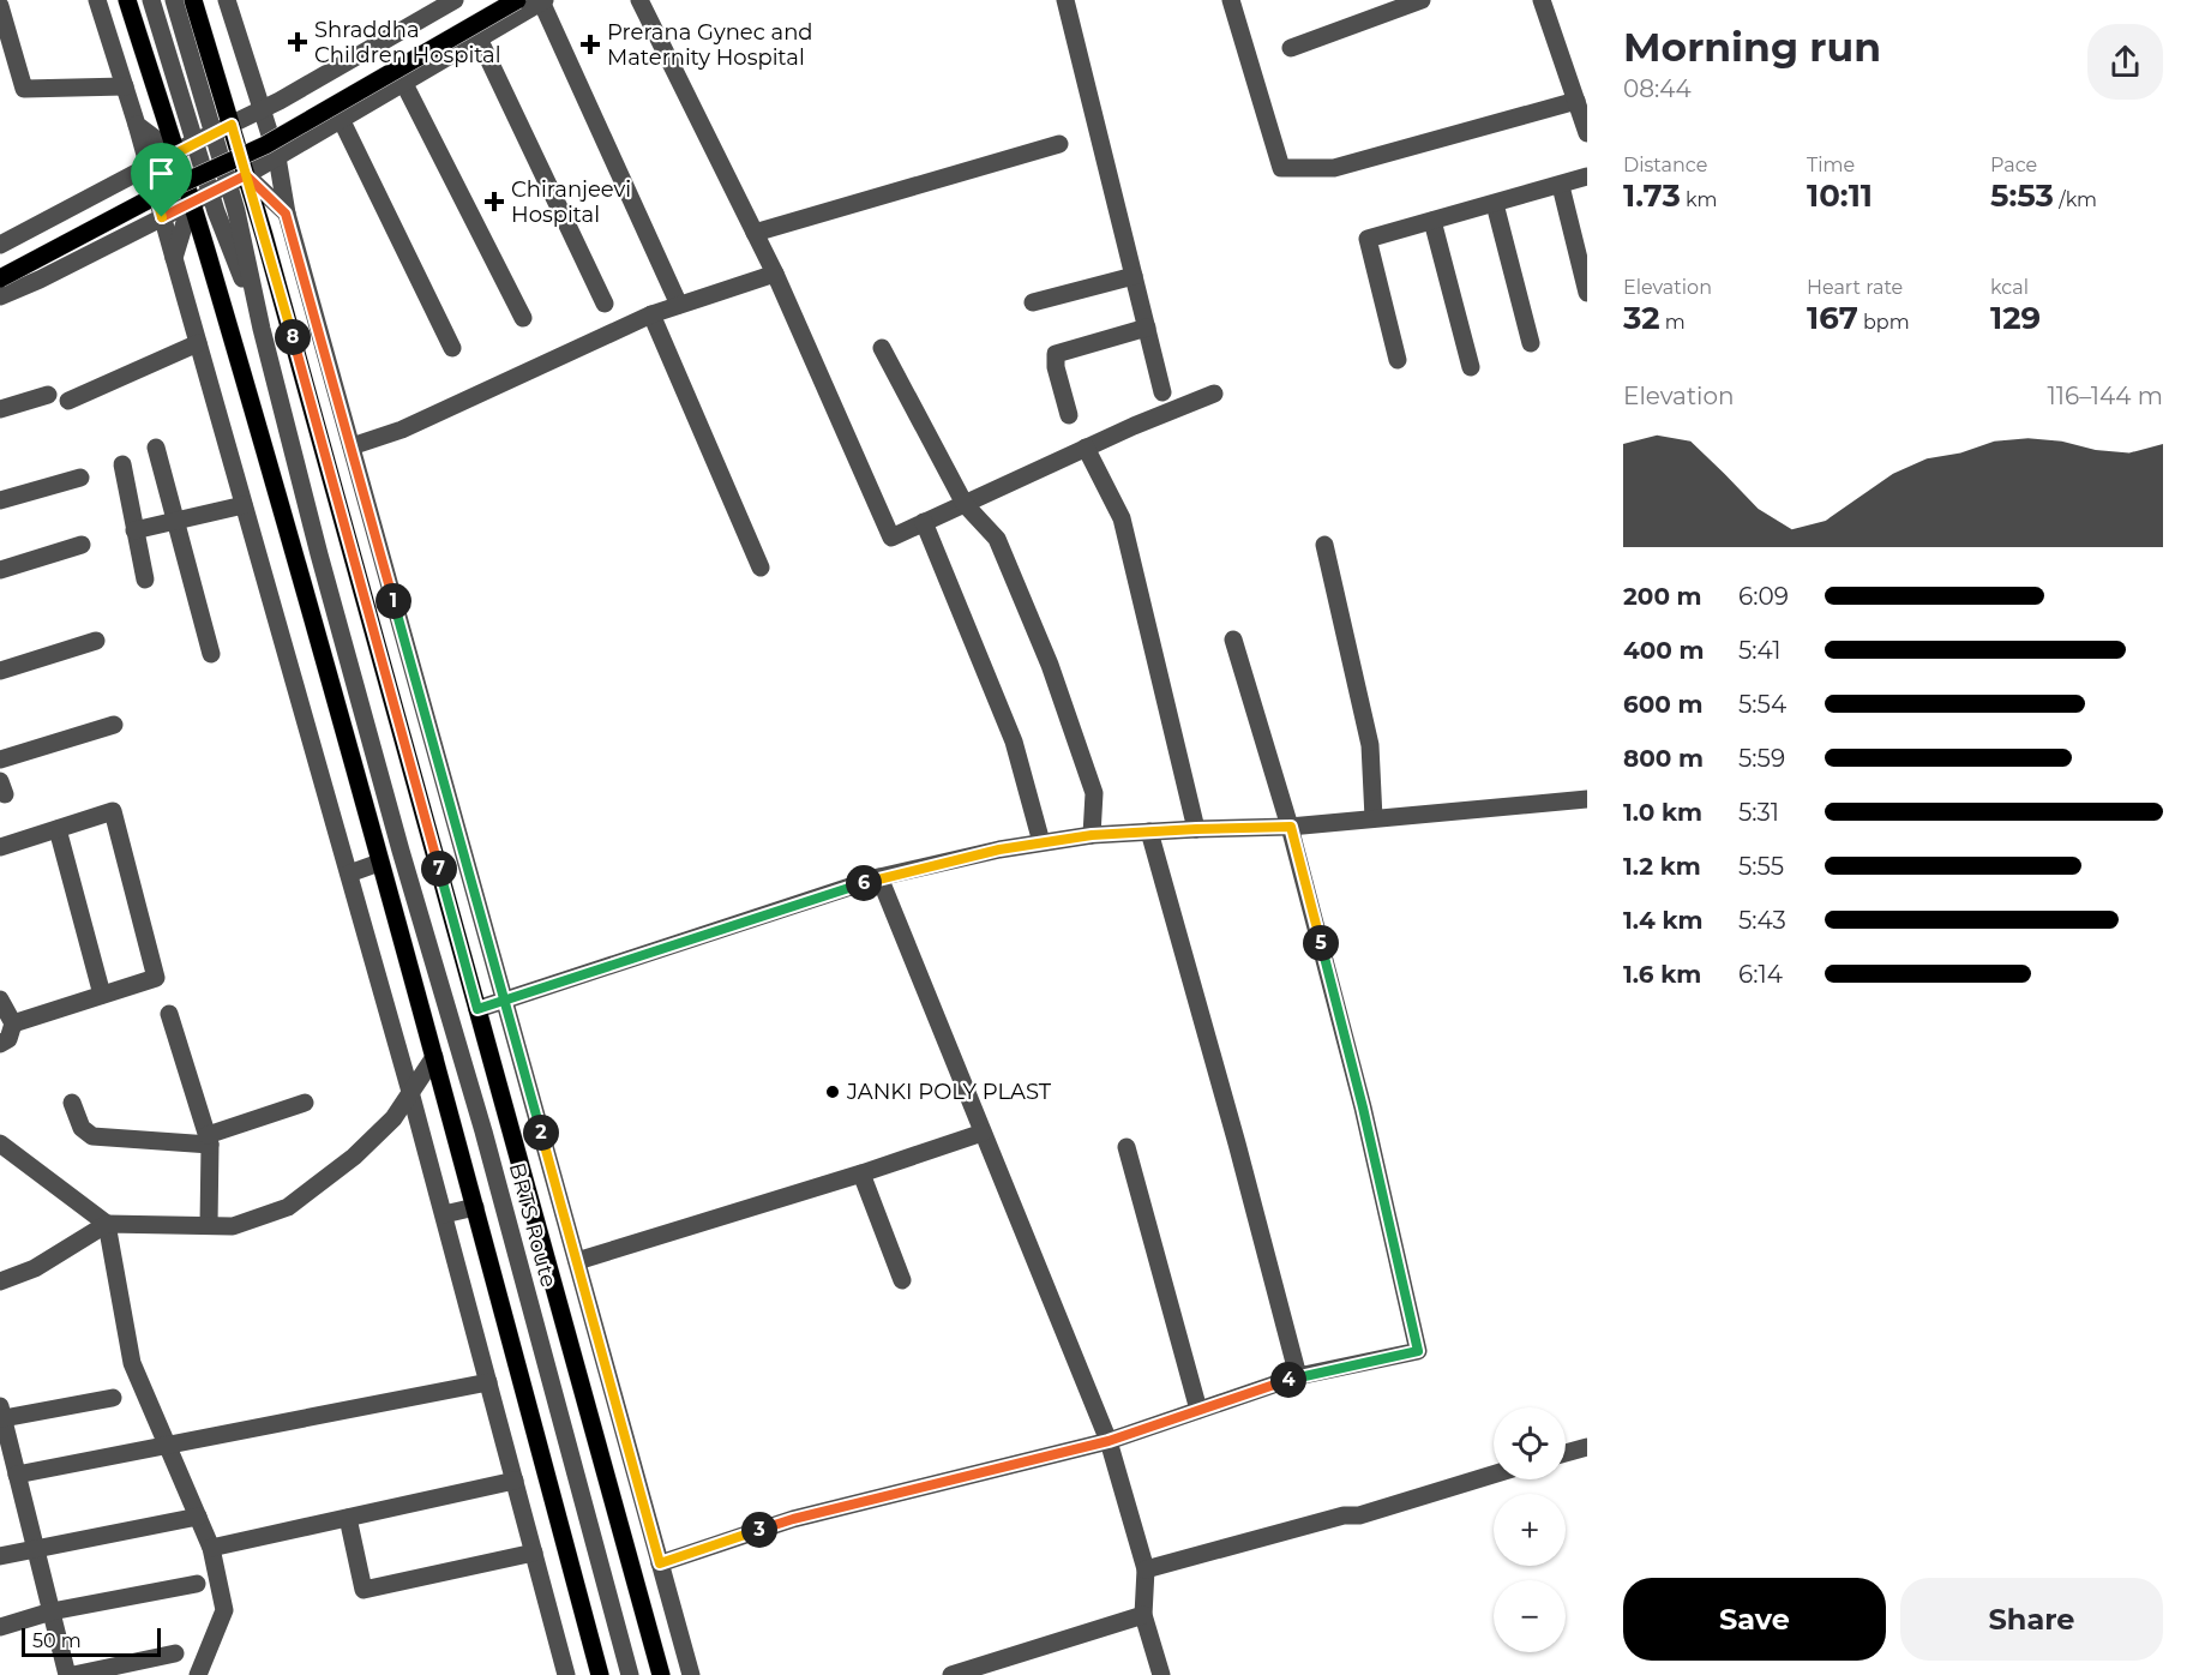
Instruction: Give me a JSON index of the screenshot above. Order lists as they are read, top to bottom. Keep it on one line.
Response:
{"streets":{"street":["BRTS Route"]},"places":{"health":["Shraddha Children Hospital","Prerana Gynec and Maternity Hospital","Chiranjeevi Hospital"],"other":["JANKI POLY PLAST"]},"scale_bar":"50 m","page":{"heading":["Morning run","08:44"],"stats":[["Distance","1.73 km"],["Time","10:11"],["Pace","5:53 /km"],["Elevation","32 m"],["Heart rate","167 bpm"],["kcal","129"]],"pins":["8","1","7","6","5","2","4","3"],"chart":["Elevation","116–144 m"],"list":[{"name":"200 m","note":"6:09"},{"name":"400 m","note":"5:41"},{"name":"600 m","note":"5:54"},{"name":"800 m","note":"5:59"},{"name":"1.0 km","note":"5:31"},{"name":"1.2 km","note":"5:55"},{"name":"1.4 km","note":"5:43"},{"name":"1.6 km","note":"6:14"}],"map_buttons":["+","−"],"buttons":["Save","Share"],"scale":"50 m"}}
